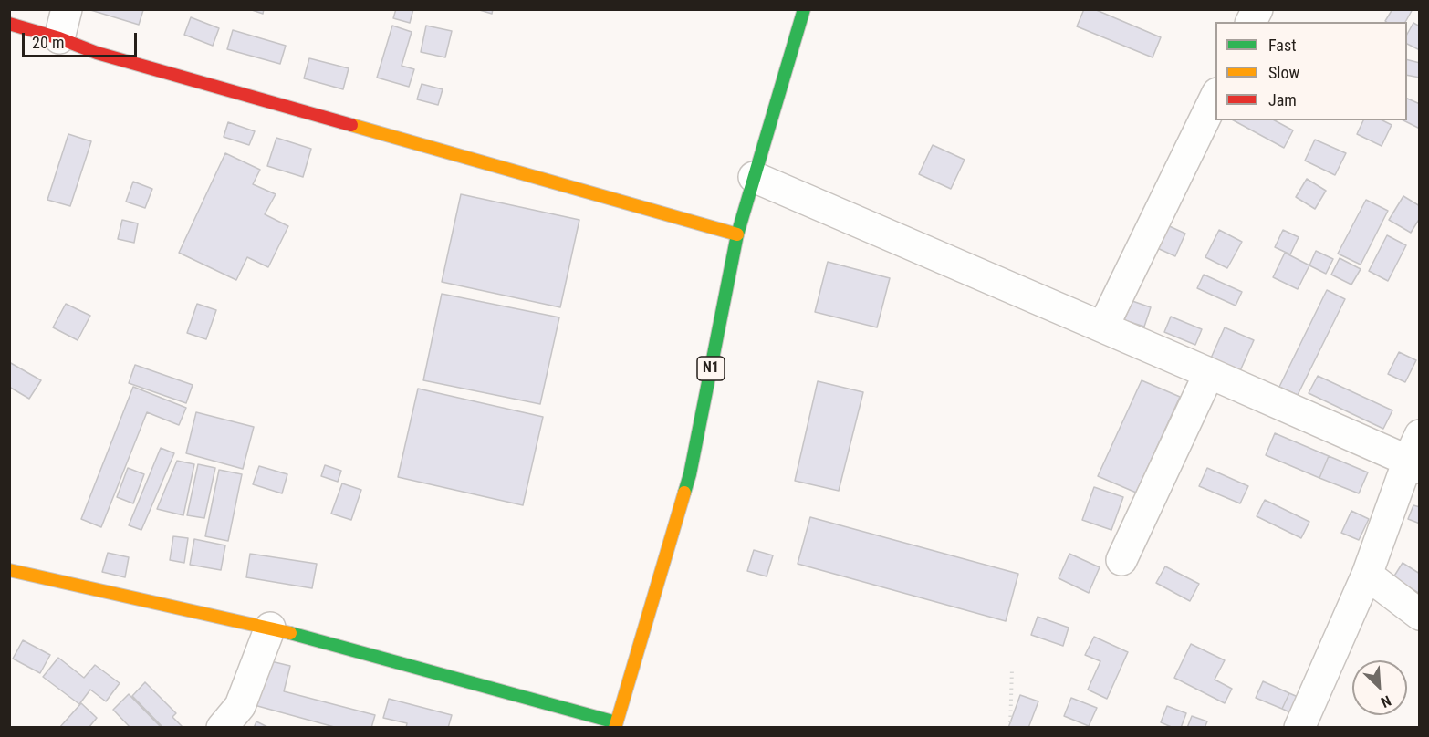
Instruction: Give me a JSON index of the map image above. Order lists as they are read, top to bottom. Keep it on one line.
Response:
{"streets":{"main road":["N1"]},"legend":["Fast","Slow","Jam"],"scale_bar":"20 m","north":"bottom right"}
